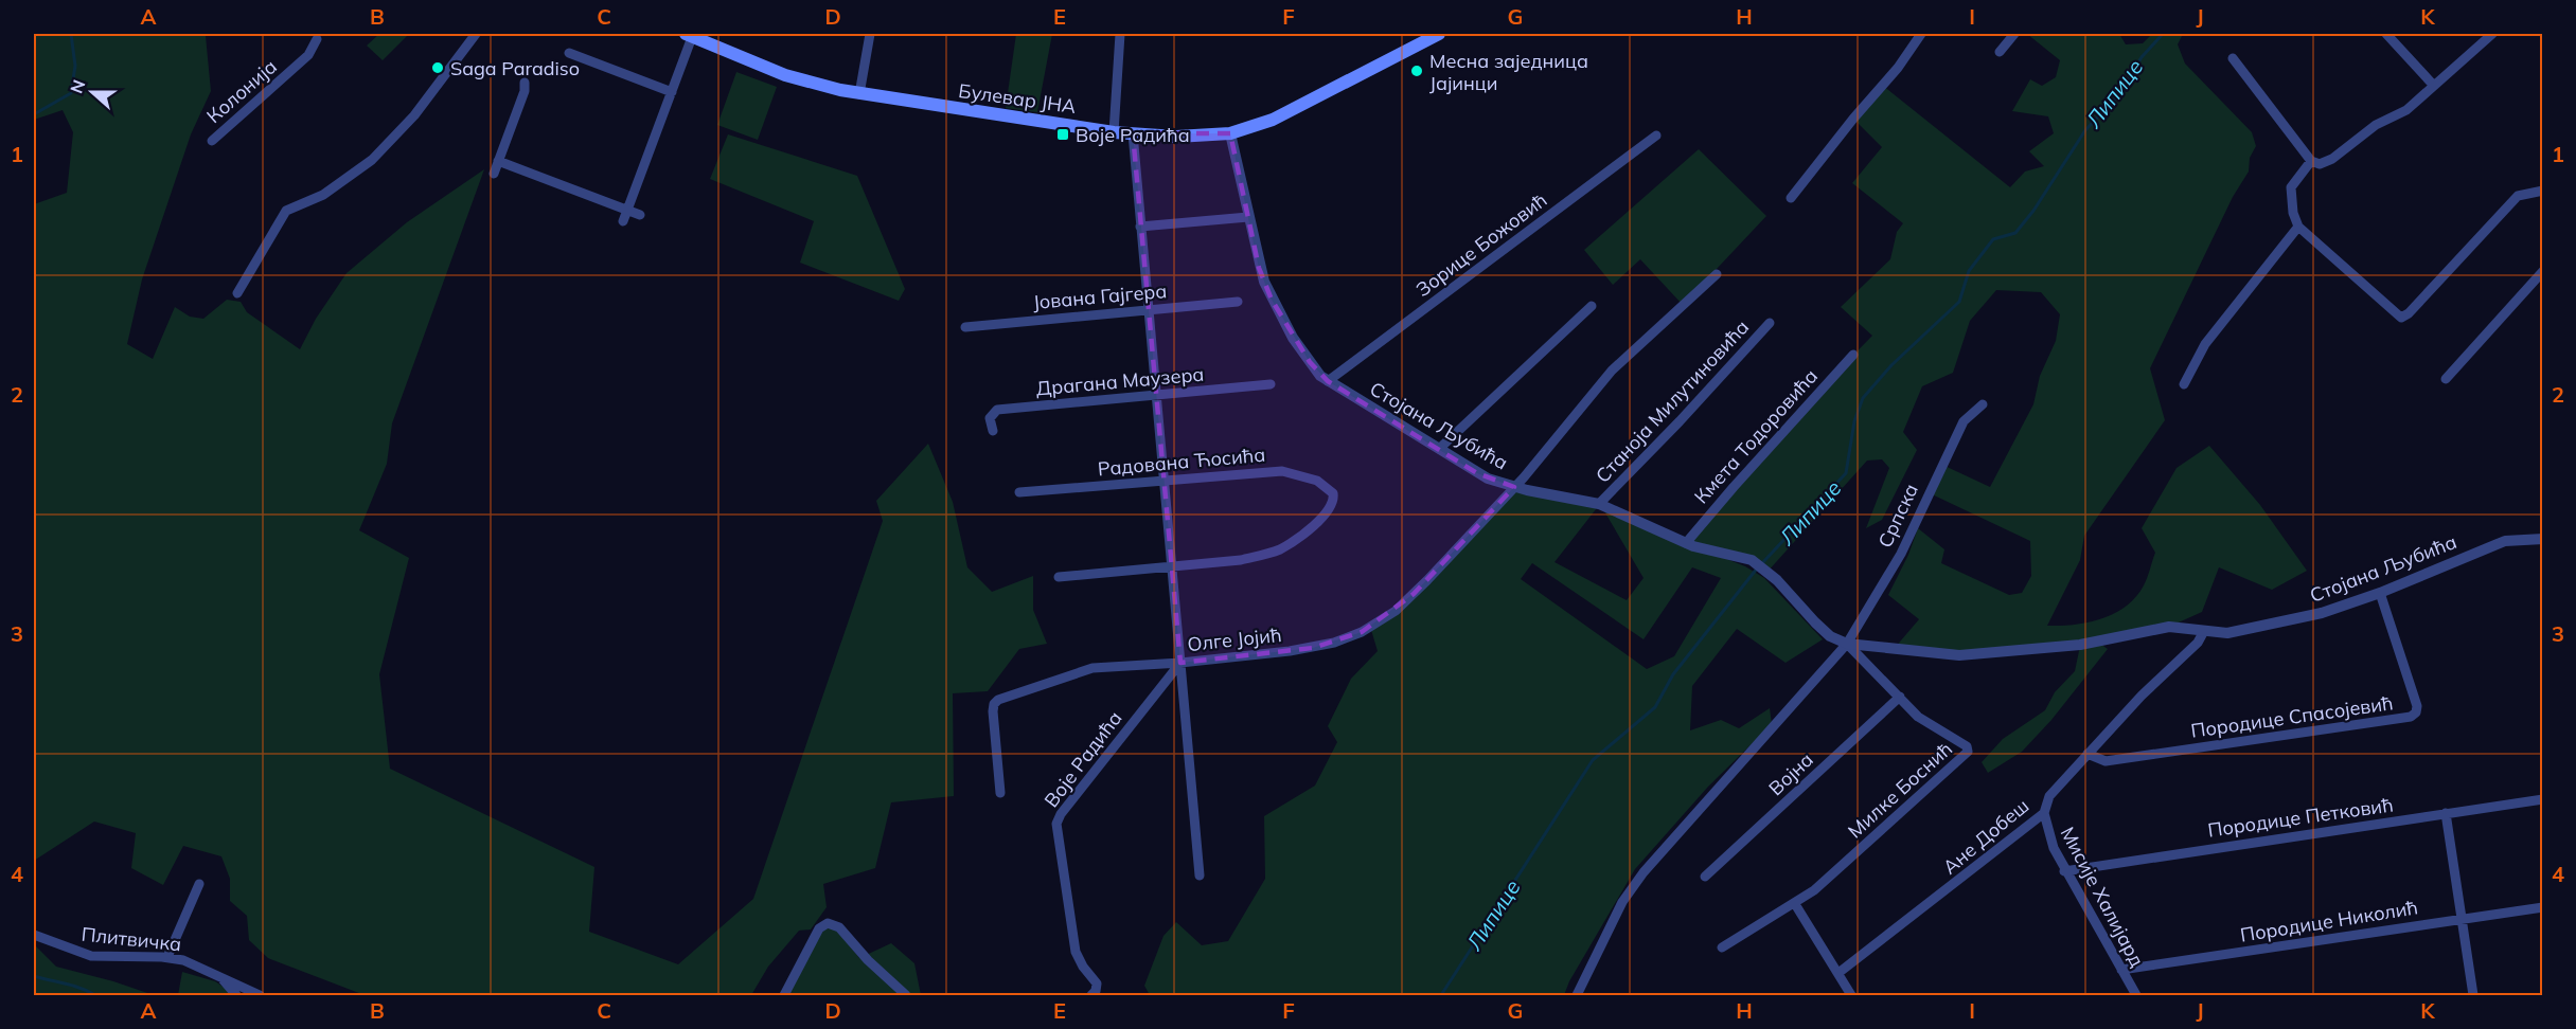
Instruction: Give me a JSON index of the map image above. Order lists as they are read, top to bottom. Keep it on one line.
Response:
{"streets":{"main road":["Булевар ЈНА"],"street":["Колонија","Зорице Божовић","Јована Гајгера","Драгана Маузера","Станоја Милутиновића","Стојана Љубића","Кмета Тодоровића","Радована Ћосића","Српска","Олге Јојић","Породице Спасојевић","Воје Радића","Војна","Милке Боснић","Породице Петковић","Ане Добеш","Мисије Халијард","Породице Николић","Плитвичка"]},"crossings":[["Булевар ЈНА","Стојана Љубића"],["Зорице Божовић","Стојана Љубића"],["Станоја Милутиновића","Стојана Љубића"],["Стојана Љубића","Кмета Тодоровића"],["Стојана Љубића","Српска"],["Стојана Љубића","Олге Јојић"],["Стојана Љубића","Породице Спасојевић"],["Стојана Љубића","Милке Боснић"],["Стојана Љубића","Ане Добеш"],["Српска","Милке Боснић"],["Олге Јојић","Воје Радића"],["Породице Спасојевић","Ане Добеш"],["Војна","Милке Боснић"],["Породице Петковић","Мисије Халијард"],["Ане Добеш","Мисије Халијард"],["Мисије Халијард","Породице Николић"]],"water":["Липице"],"places":{"other":["Saga Paradiso","Месна заједница Јајинци"],"transit":["Воје Радића"]},"north":"left","grid":{"columns":["A","B","C","D","E","F","G","H","I","J","K"],"rows":["1","2","3","4"]}}
